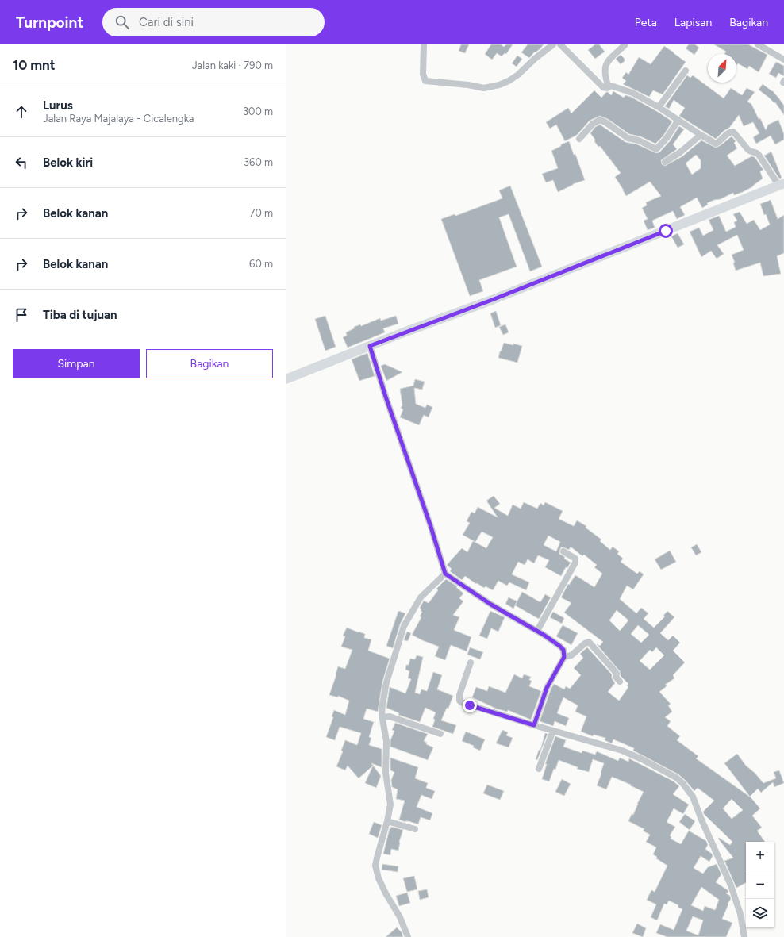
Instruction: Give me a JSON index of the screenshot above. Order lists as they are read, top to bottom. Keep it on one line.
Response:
{"north":"top right","page":{"header":"Turnpoint","search":"Cari di sini","nav":["Peta","Lapisan","Bagikan"],"heading":["10 mnt","Jalan kaki · 790 m"],"list":[["Lurus","Jalan Raya Majalaya - Cicalengka","300 m"],["Belok kiri","360 m"],["Belok kanan","70 m"],["Belok kanan","60 m"],"Tiba di tujuan"],"buttons":["Simpan","Bagikan"],"map_buttons":["+","−"]}}
